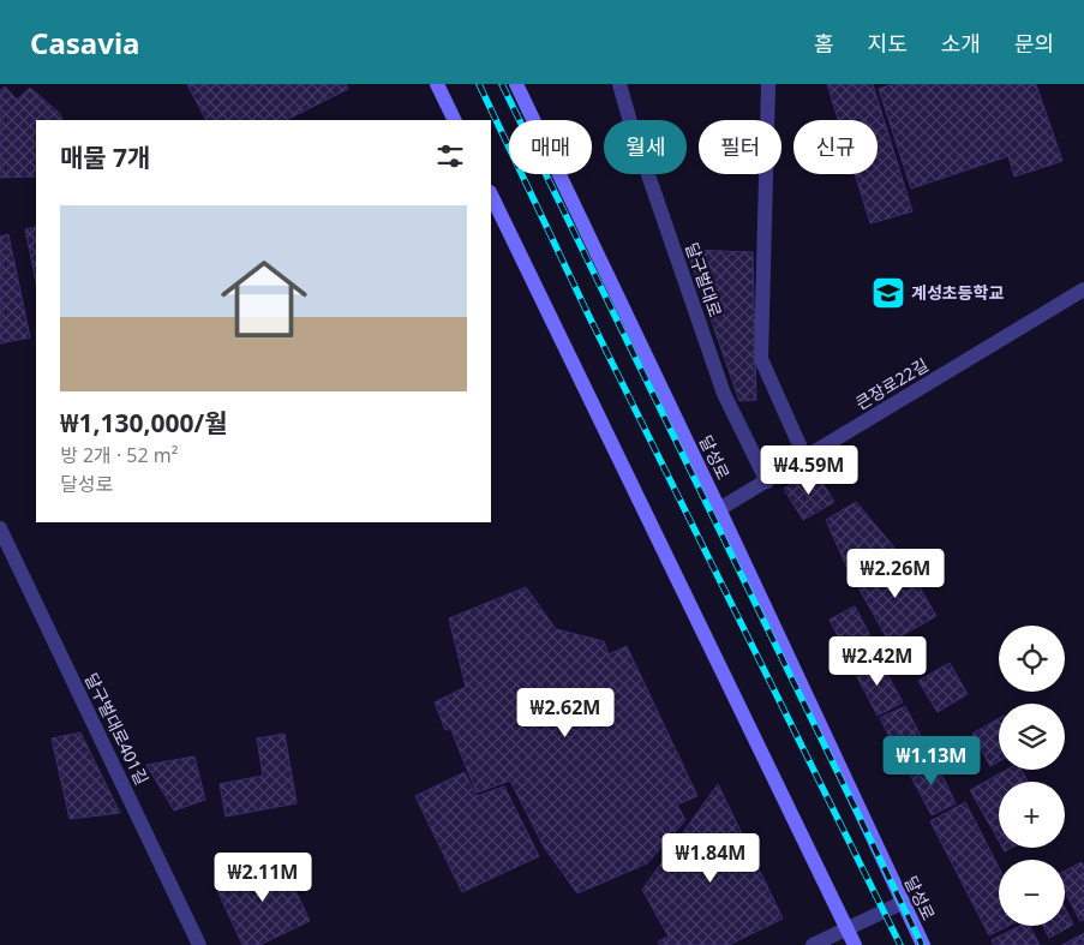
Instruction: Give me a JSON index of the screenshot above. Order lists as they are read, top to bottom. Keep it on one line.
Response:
{"streets":{"main road":["달성로"],"street":["달구벌대로","큰장로22길","달구벌대로401길"]},"crossings":[["달구벌대로","큰장로22길"],["큰장로22길","달성로"]],"places":{"school or university":["계성초등학교"]},"page":{"header":"Casavia","nav":["홈","지도","소개","문의"],"chip":["매매","월세","필터","신규"],"heading":"매물 7개","list":[{"name":"₩1,130,000/월","note":"방 2개 · 52 m² · 달성로"}],"price":["₩4.59M","₩2.26M","₩2.42M","₩2.62M","₩1.13M","₩1.84M","₩2.11M"],"map_buttons":["+","−"]}}
